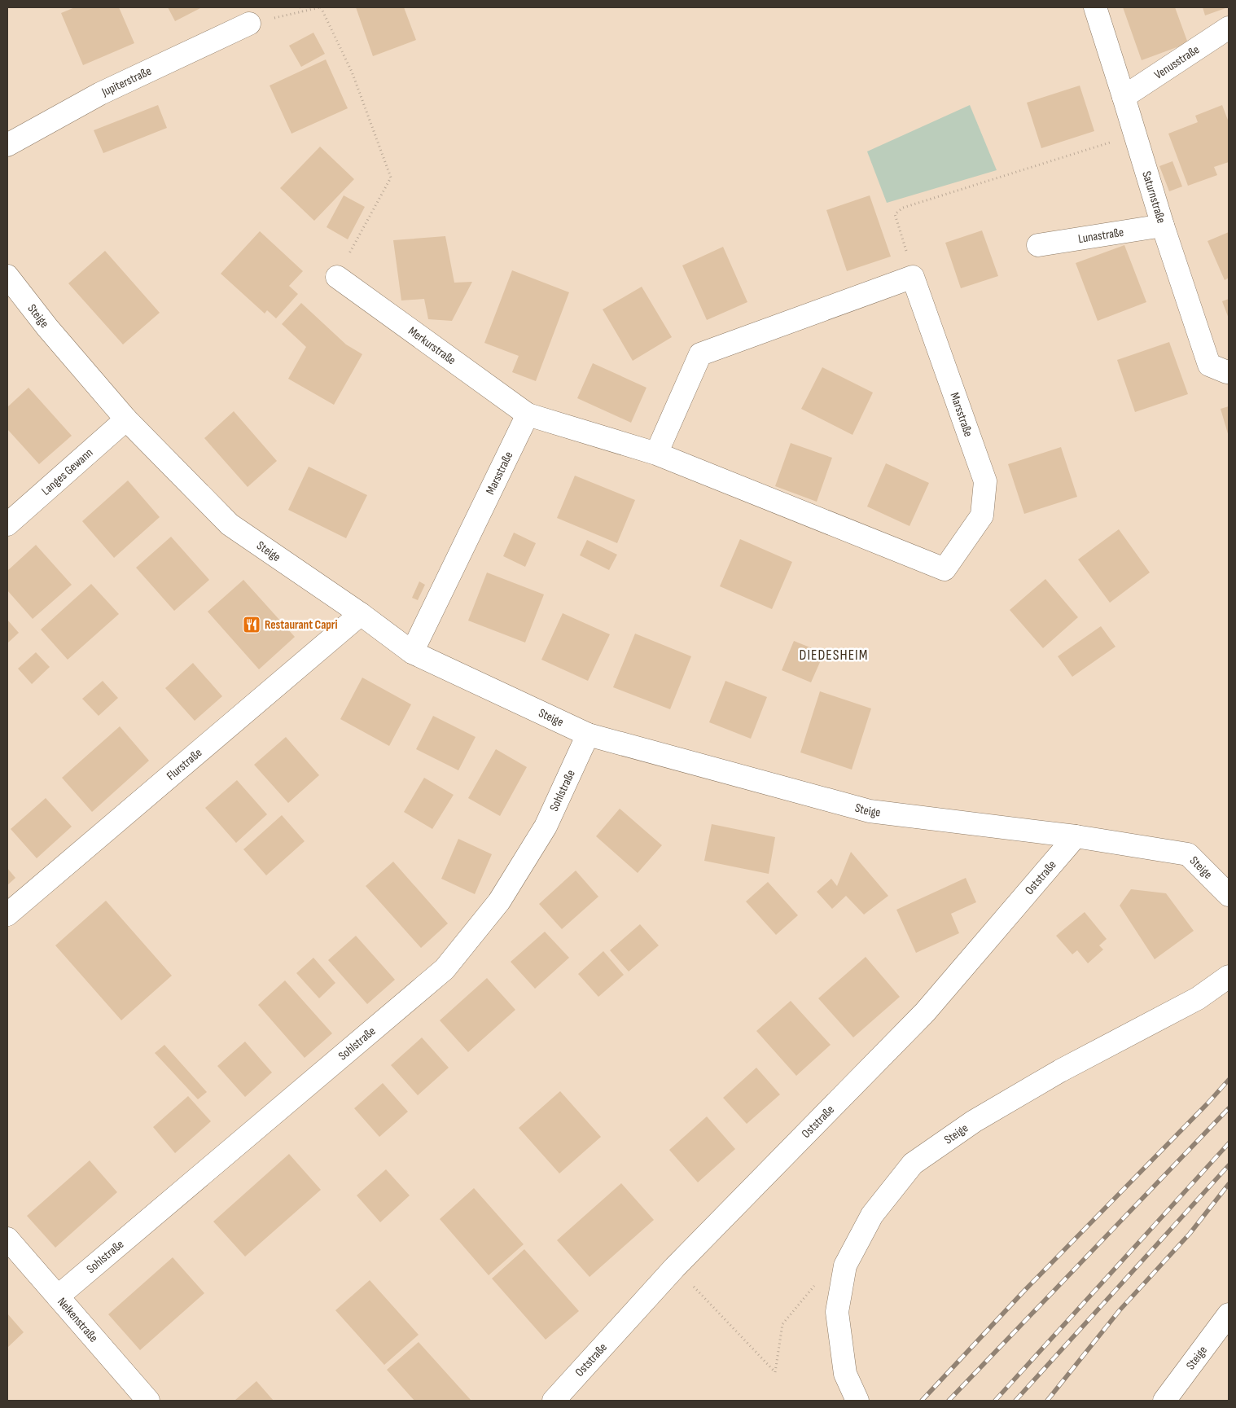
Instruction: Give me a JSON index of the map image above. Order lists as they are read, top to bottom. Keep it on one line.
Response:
{"streets":{"street":["Venusstraße","Jupiterstraße","Saturnstraße","Lunastraße","Steige","Merkurstraße","Marsstraße","Langes Gewann","Flurstraße","Sohlstraße","Oststraße","Nelkenstraße"]},"crossings":[["Venusstraße","Saturnstraße"],["Saturnstraße","Lunastraße"],["Steige","Marsstraße"],["Steige","Langes Gewann"],["Steige","Flurstraße"],["Steige","Sohlstraße"],["Steige","Oststraße"],["Merkurstraße","Marsstraße"],["Sohlstraße","Nelkenstraße"]],"districts":["DIEDESHEIM"],"places":{"restaurant":["Restaurant Capri"]}}
